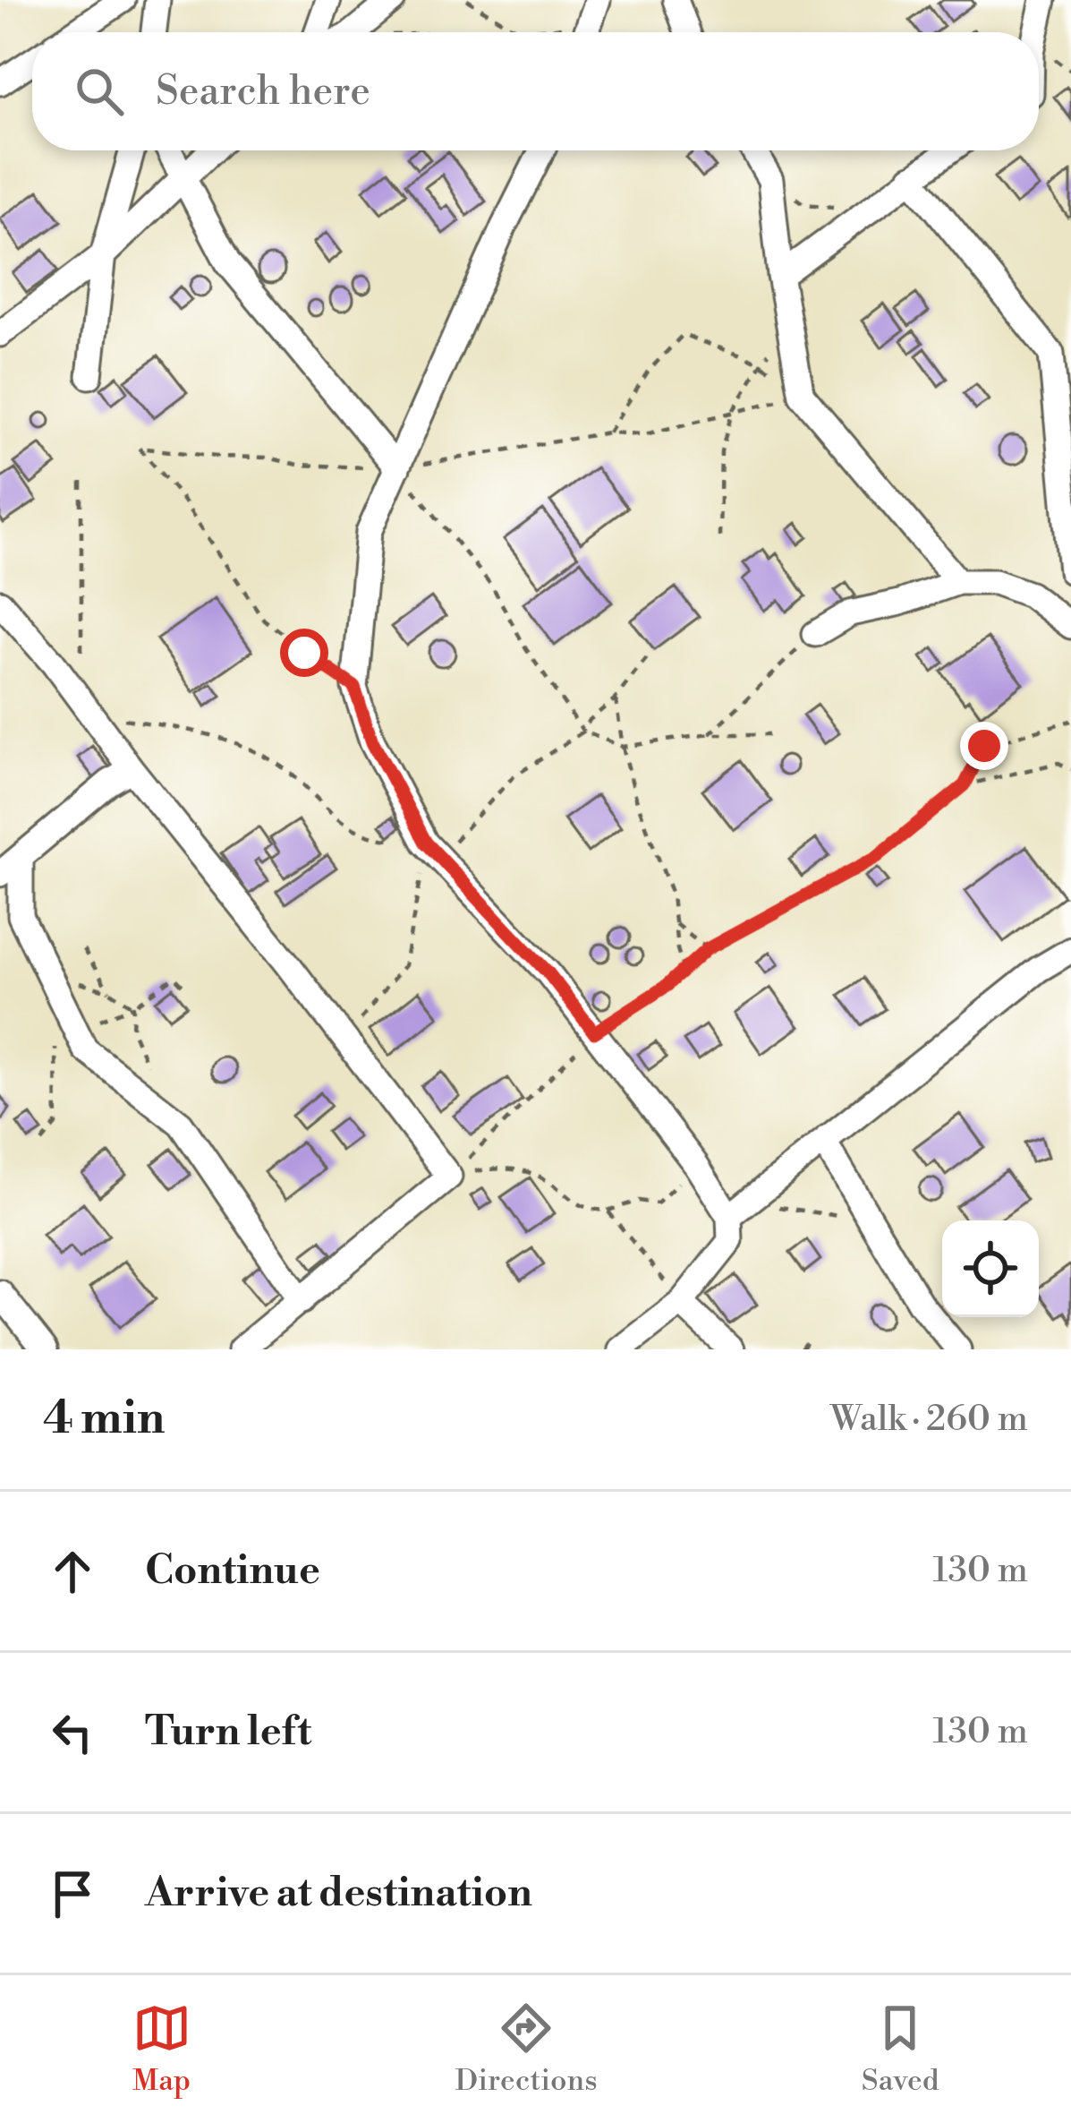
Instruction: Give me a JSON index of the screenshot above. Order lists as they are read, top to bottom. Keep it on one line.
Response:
{"page":{"search":"Search here","heading":["4 min","Walk · 260 m"],"list":[["Continue","130 m"],["Turn left","130 m"],"Arrive at destination"],"nav":["Map","Directions","Saved"]}}
